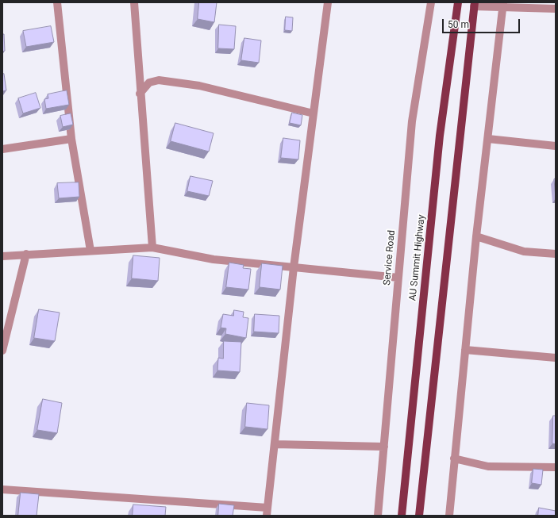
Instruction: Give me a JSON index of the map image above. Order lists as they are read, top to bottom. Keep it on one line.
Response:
{"streets":{"main road":["AU Summit Highway"],"street":["Service Road"]},"scale_bar":"50 m"}
